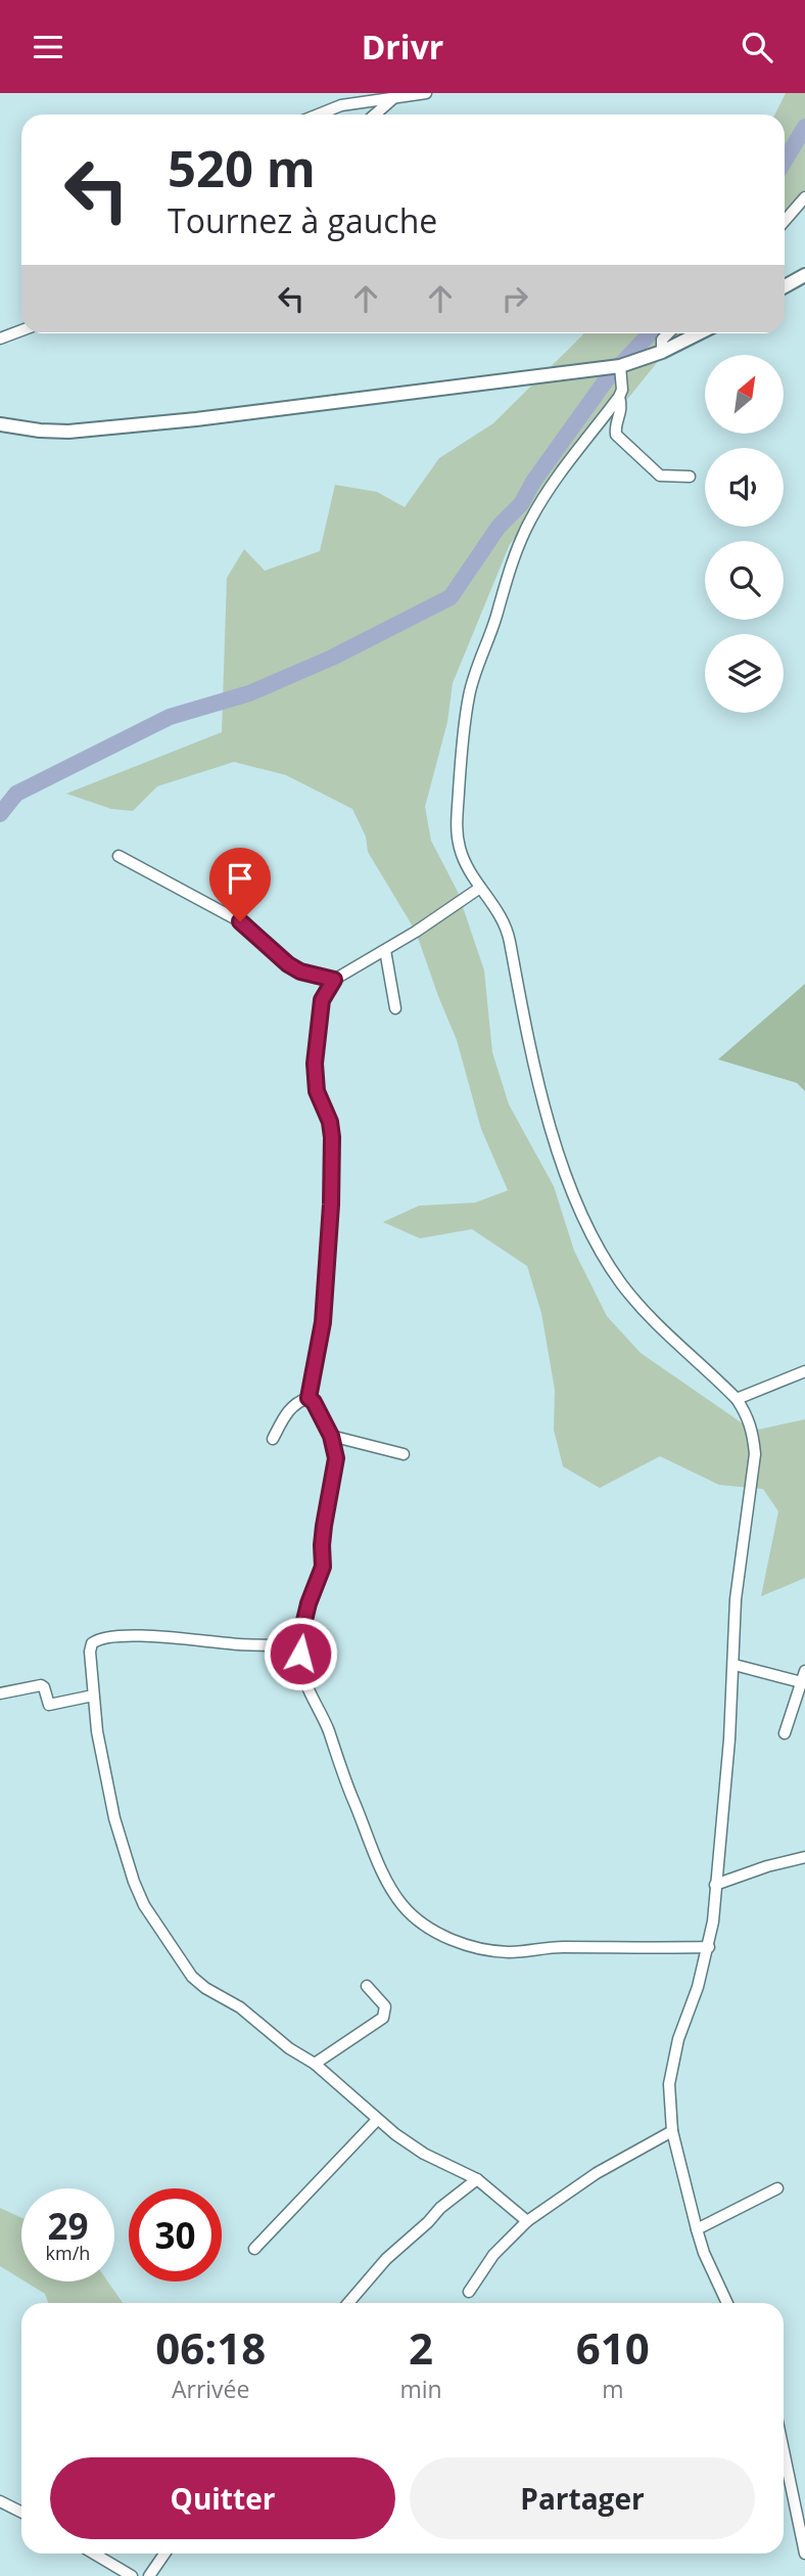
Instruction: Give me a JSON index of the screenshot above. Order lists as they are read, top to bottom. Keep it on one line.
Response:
{"north":"top right","page":{"header":"Drivr","turn":["520 m","Tournez à gauche"],"speed":"29 km/h","limit":"30","eta":["06:18","Arrivée","2","min","610","m"],"buttons":["Quitter","Partager"]}}
